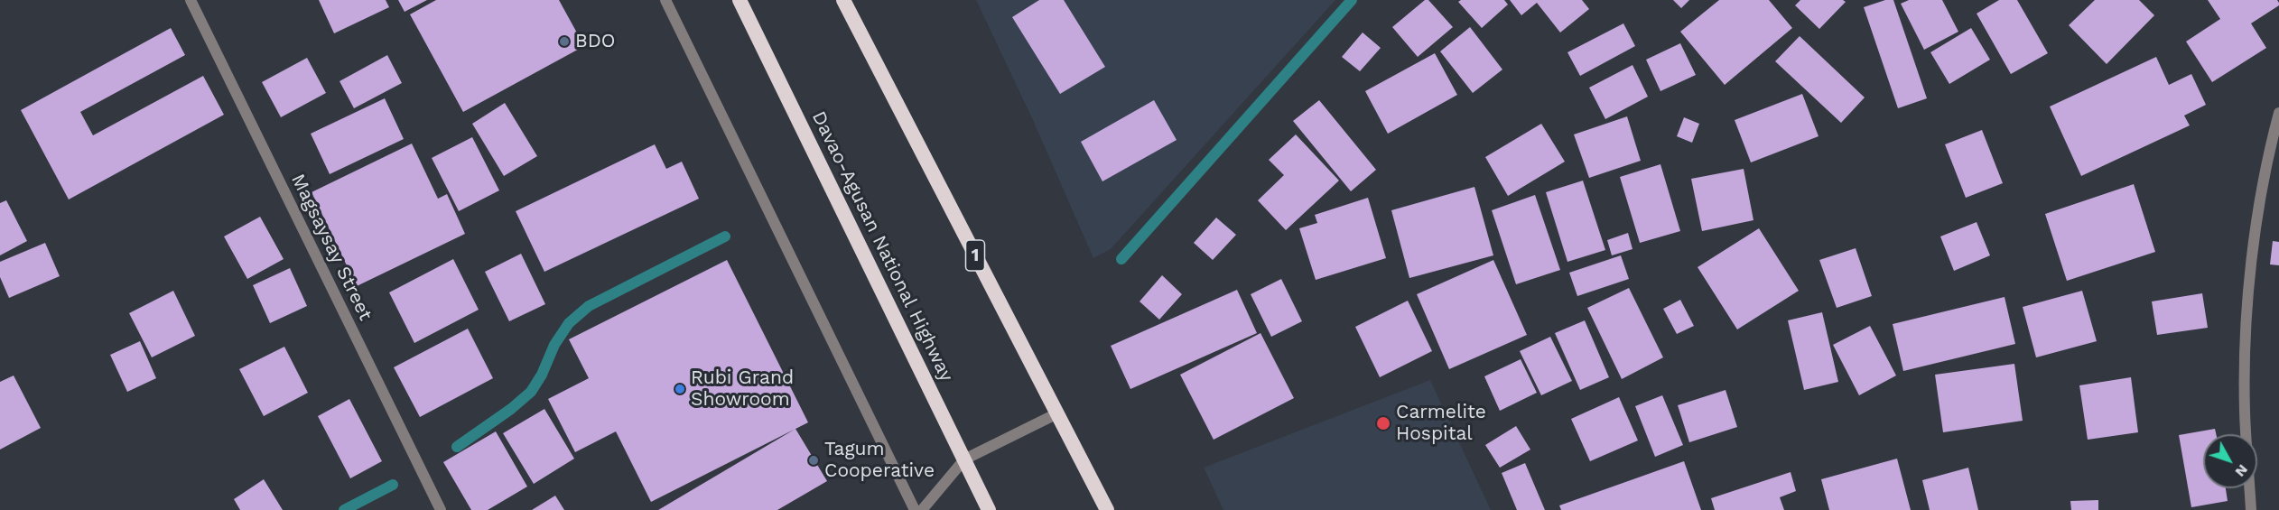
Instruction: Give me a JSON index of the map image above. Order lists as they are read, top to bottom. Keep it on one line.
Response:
{"streets":{"highway":["Davao-Agusan National Highway","1"],"street":["Magsaysay Street"]},"places":["BDO","Rubi Grand Showroom","Carmelite Hospital","Tagum Cooperative"],"north":"bottom right"}
